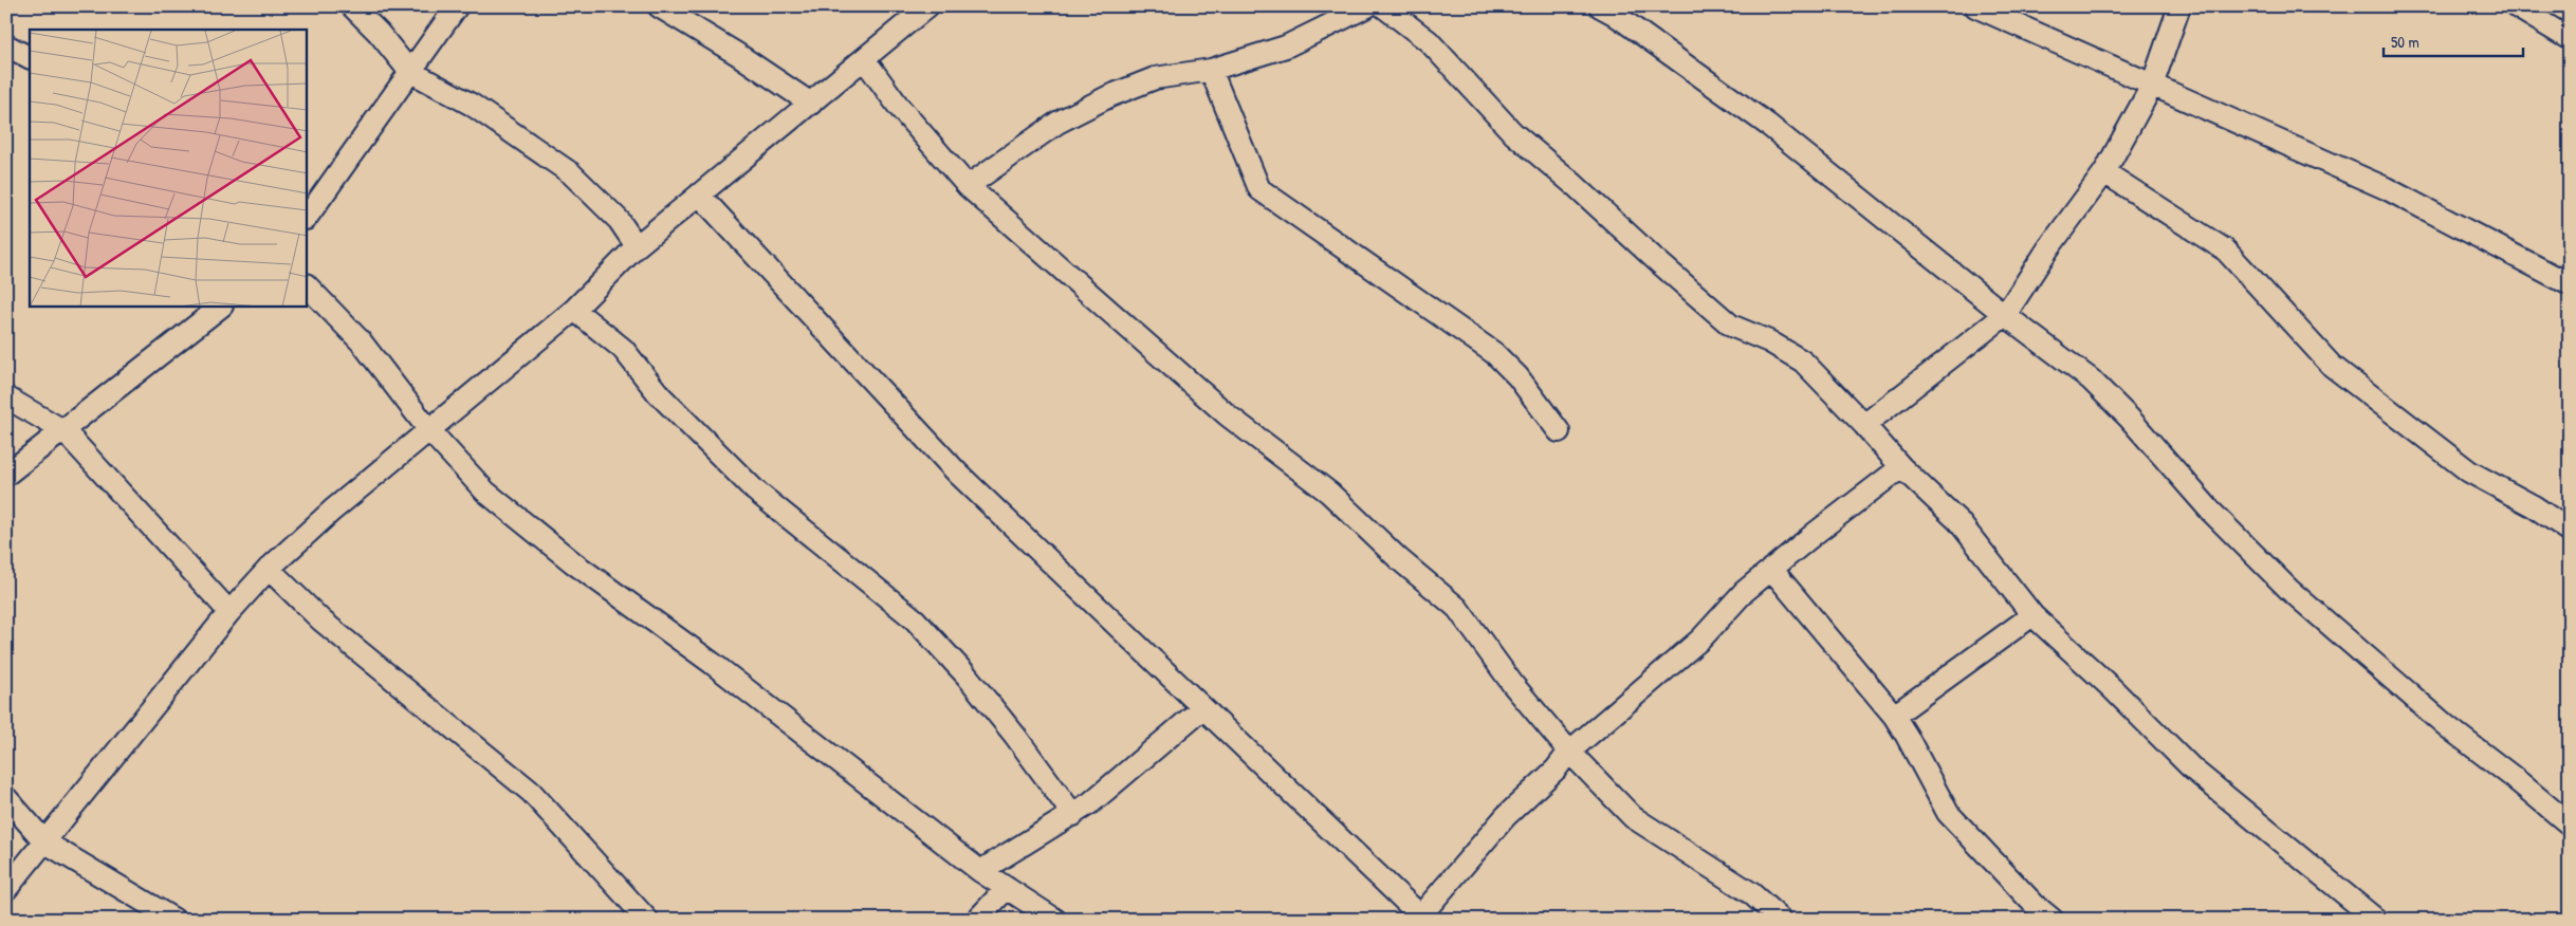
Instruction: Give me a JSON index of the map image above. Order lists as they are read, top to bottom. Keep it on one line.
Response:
{"scale_bar":"50 m"}
